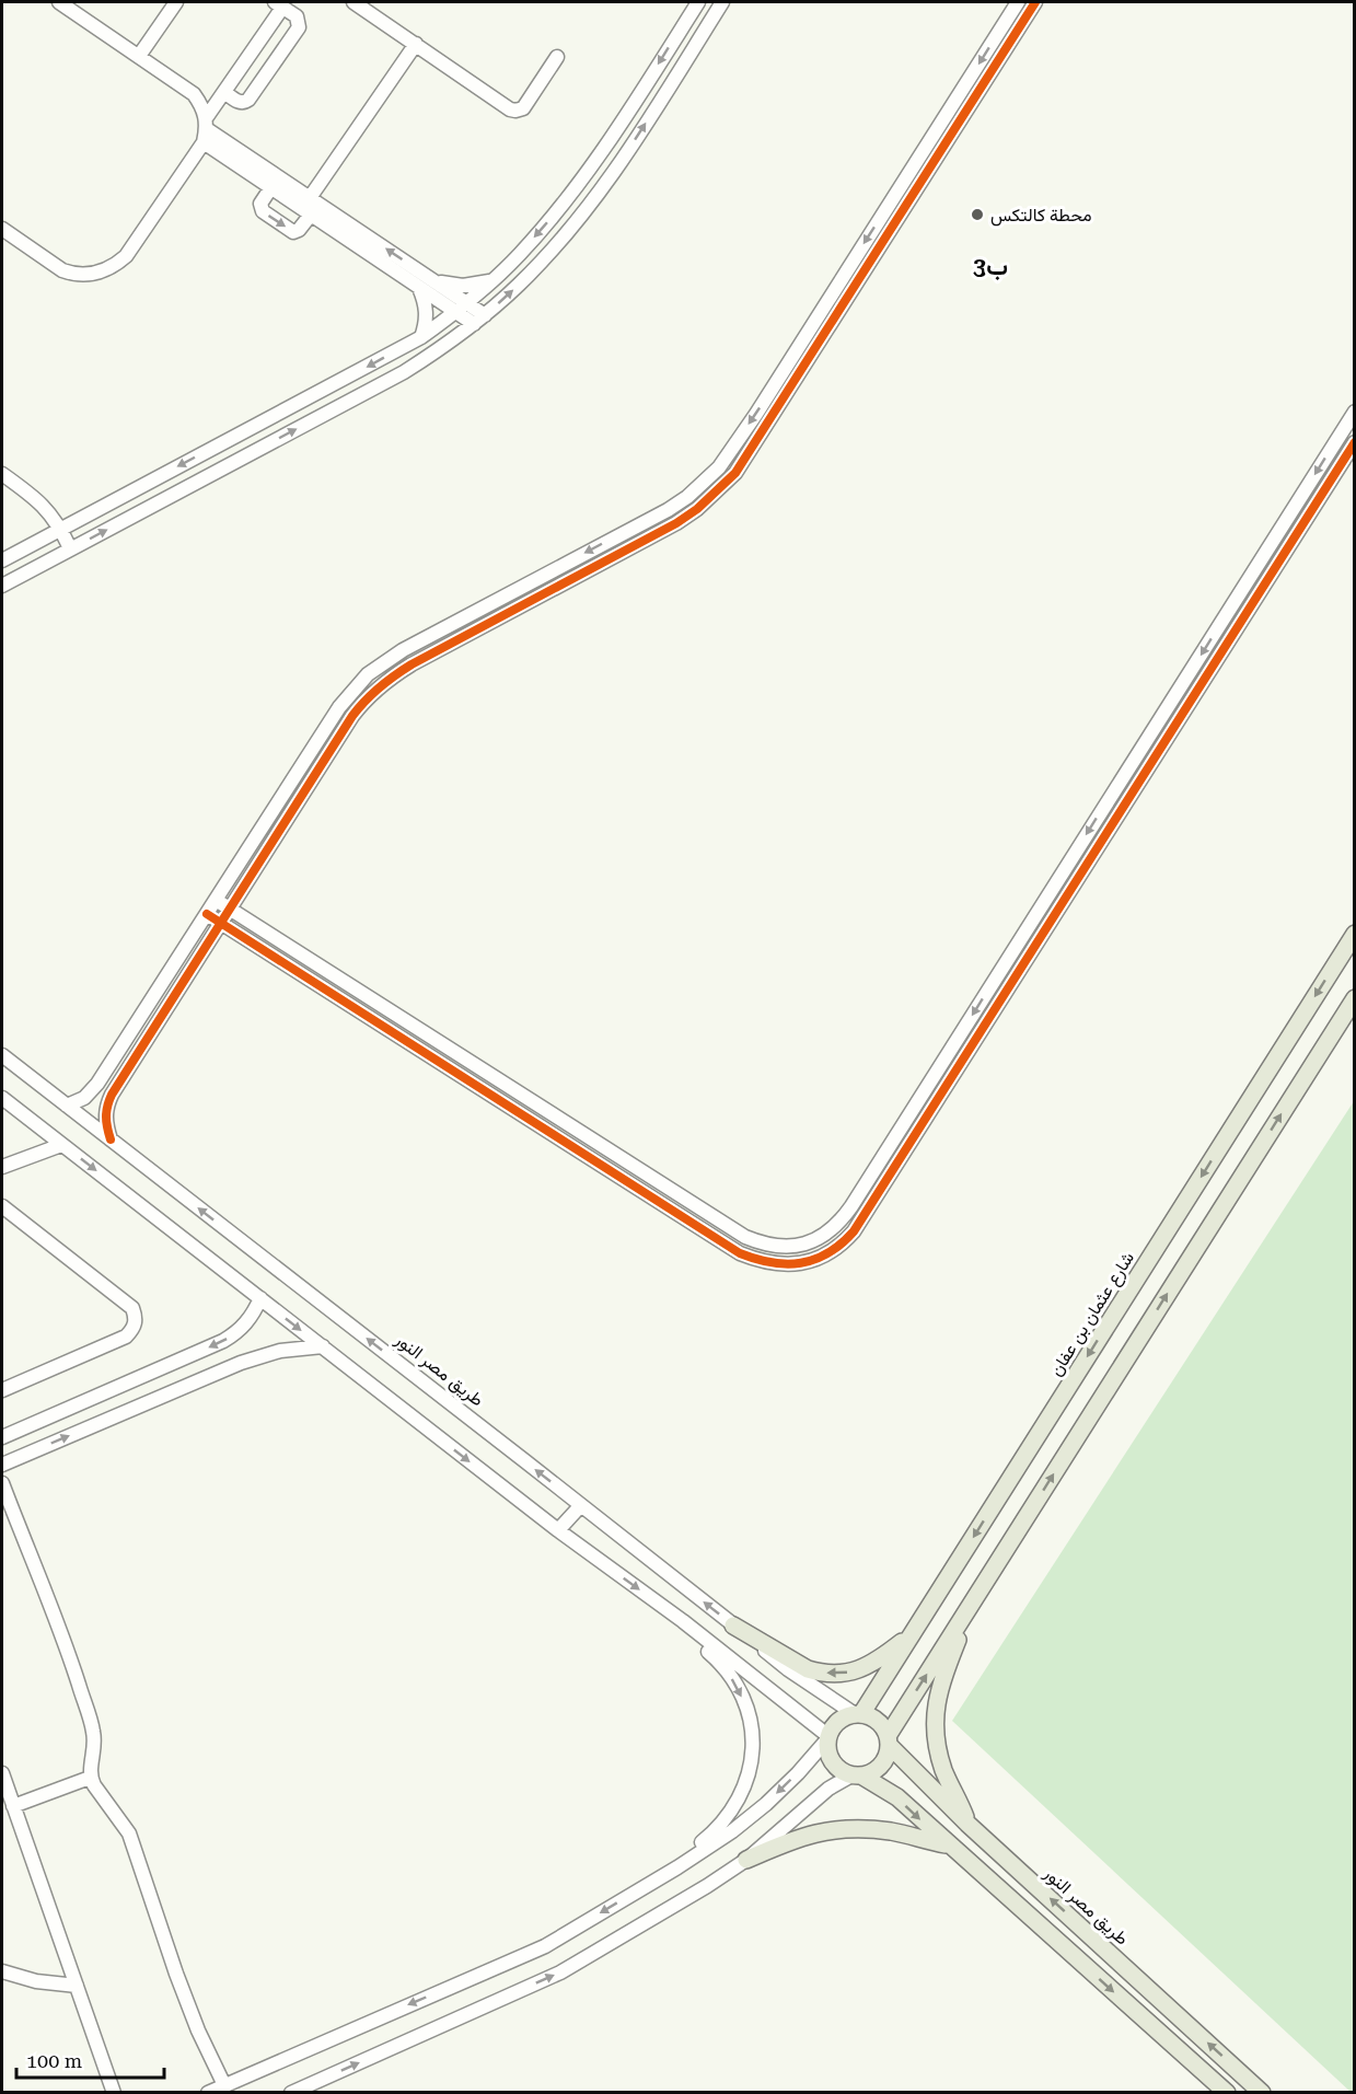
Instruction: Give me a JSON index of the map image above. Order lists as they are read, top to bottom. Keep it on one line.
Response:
{"streets":{"main road":["شارع عثمان بن عفان","طريق مصر النور"]},"crossings":[["شارع عثمان بن عفان","طريق مصر النور"]],"districts":["ب3"],"places":["محطة كالتكس"],"scale_bar":"100 m"}
